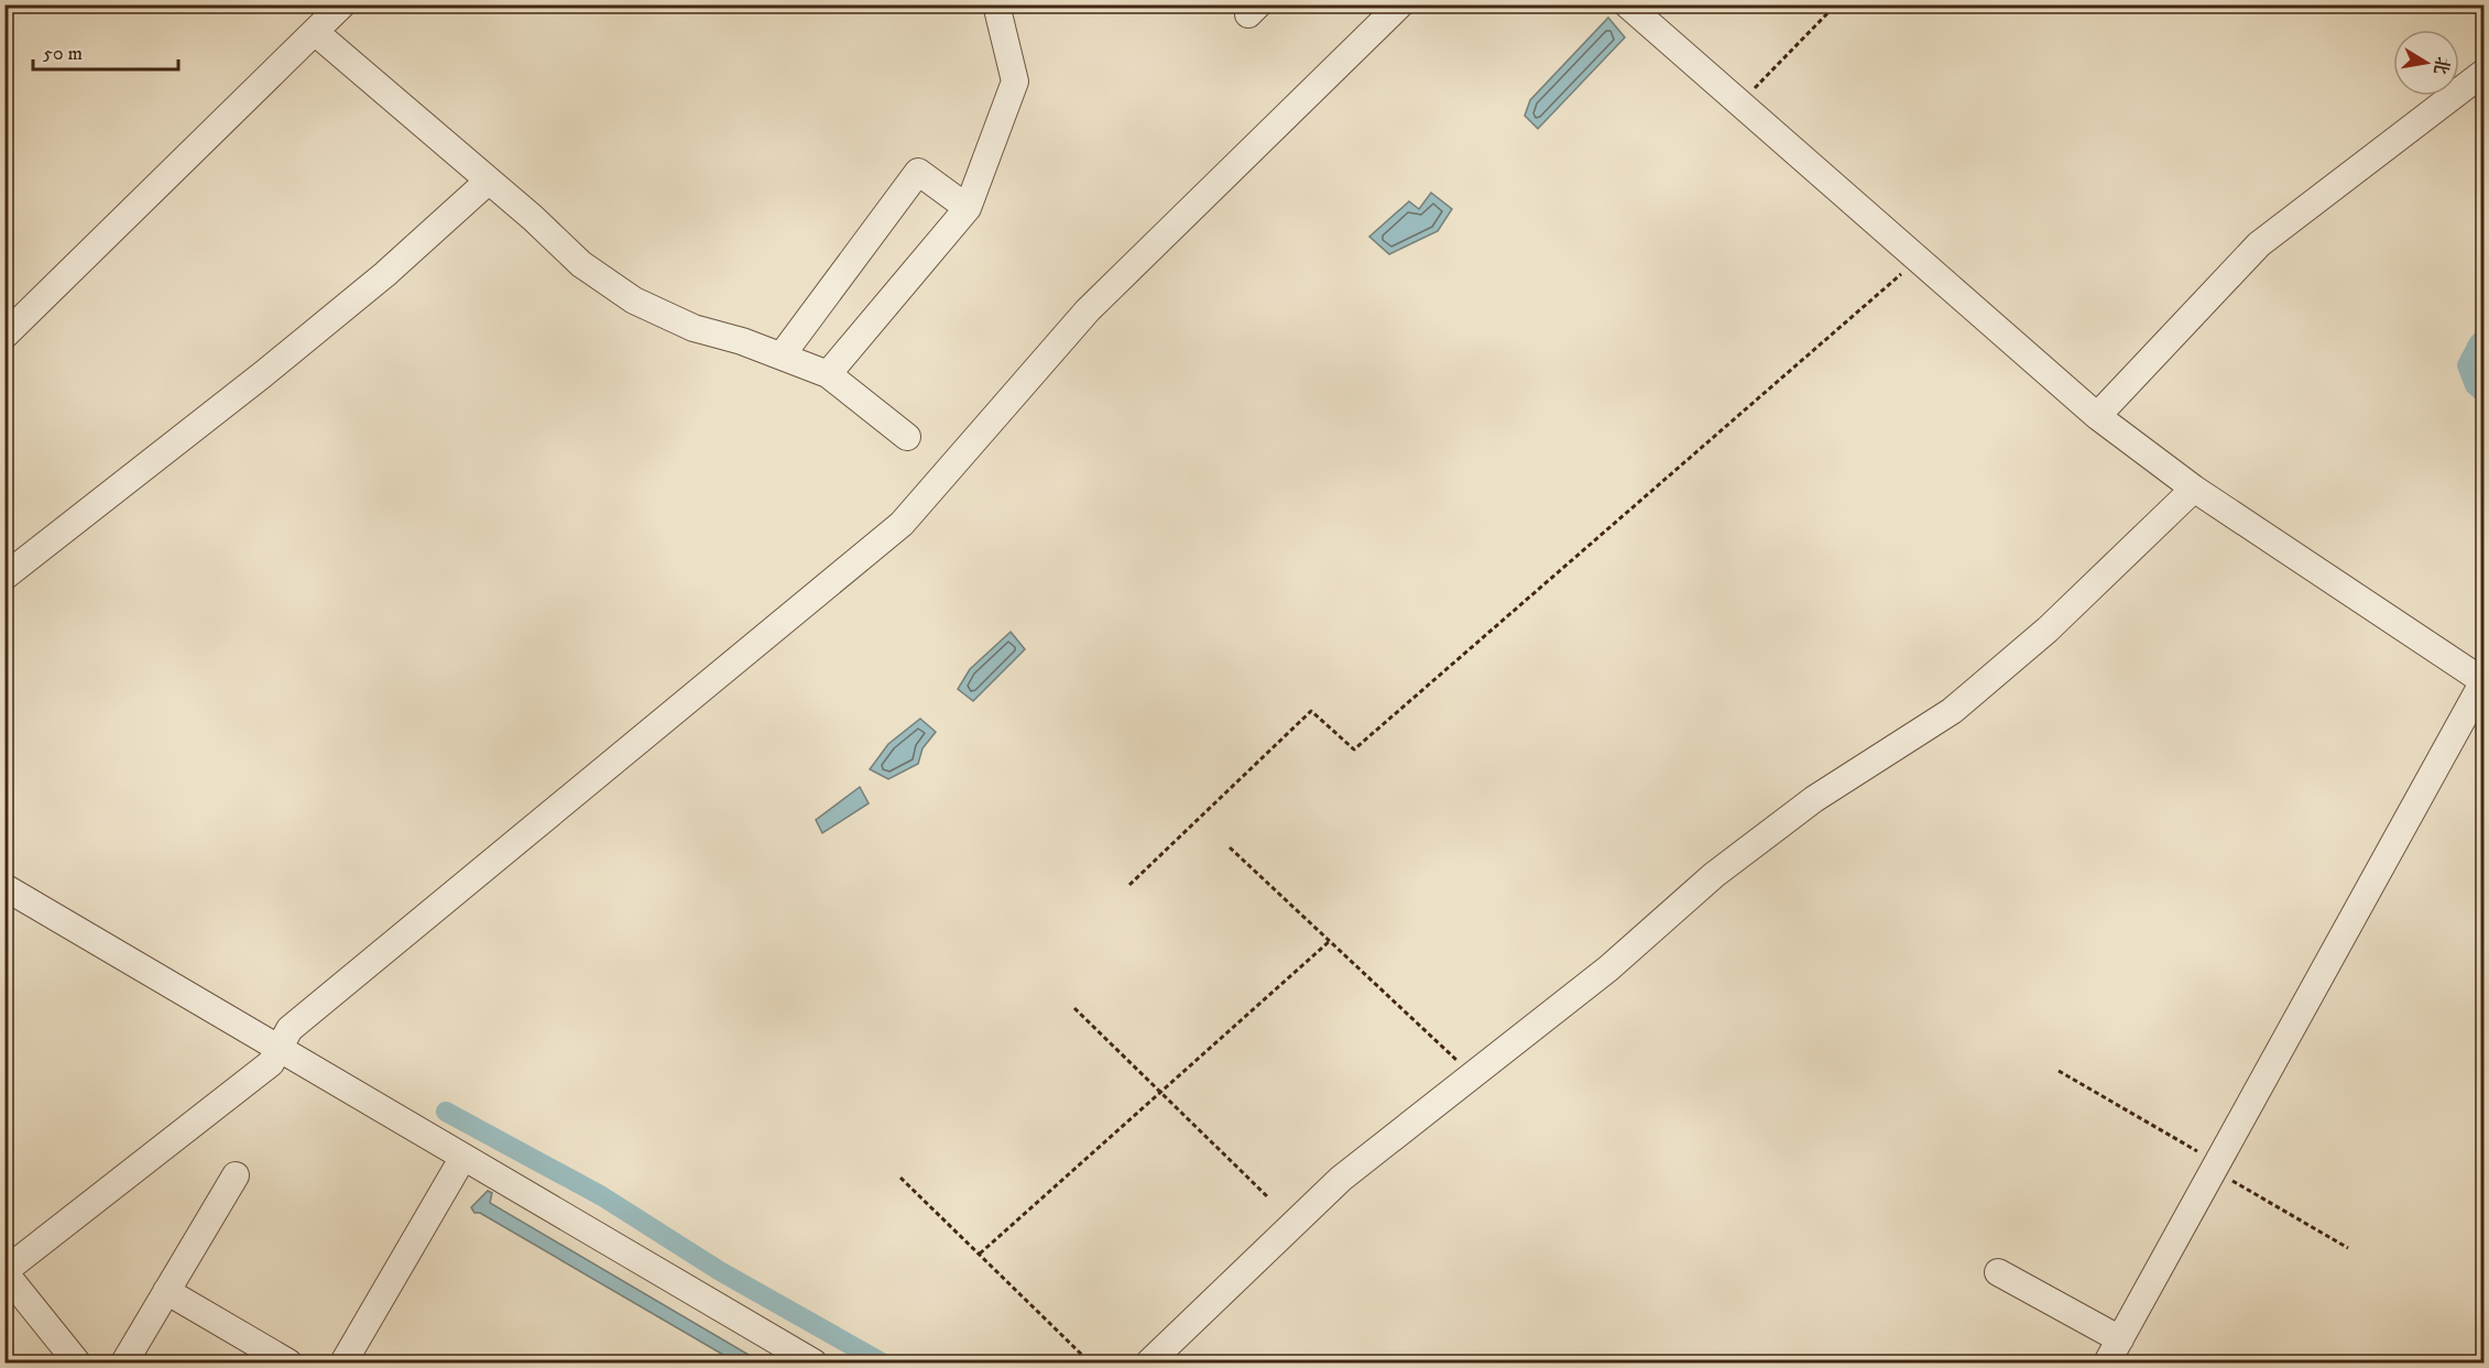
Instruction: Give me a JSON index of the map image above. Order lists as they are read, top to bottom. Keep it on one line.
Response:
{"scale_bar":"50 m","north":"right"}
